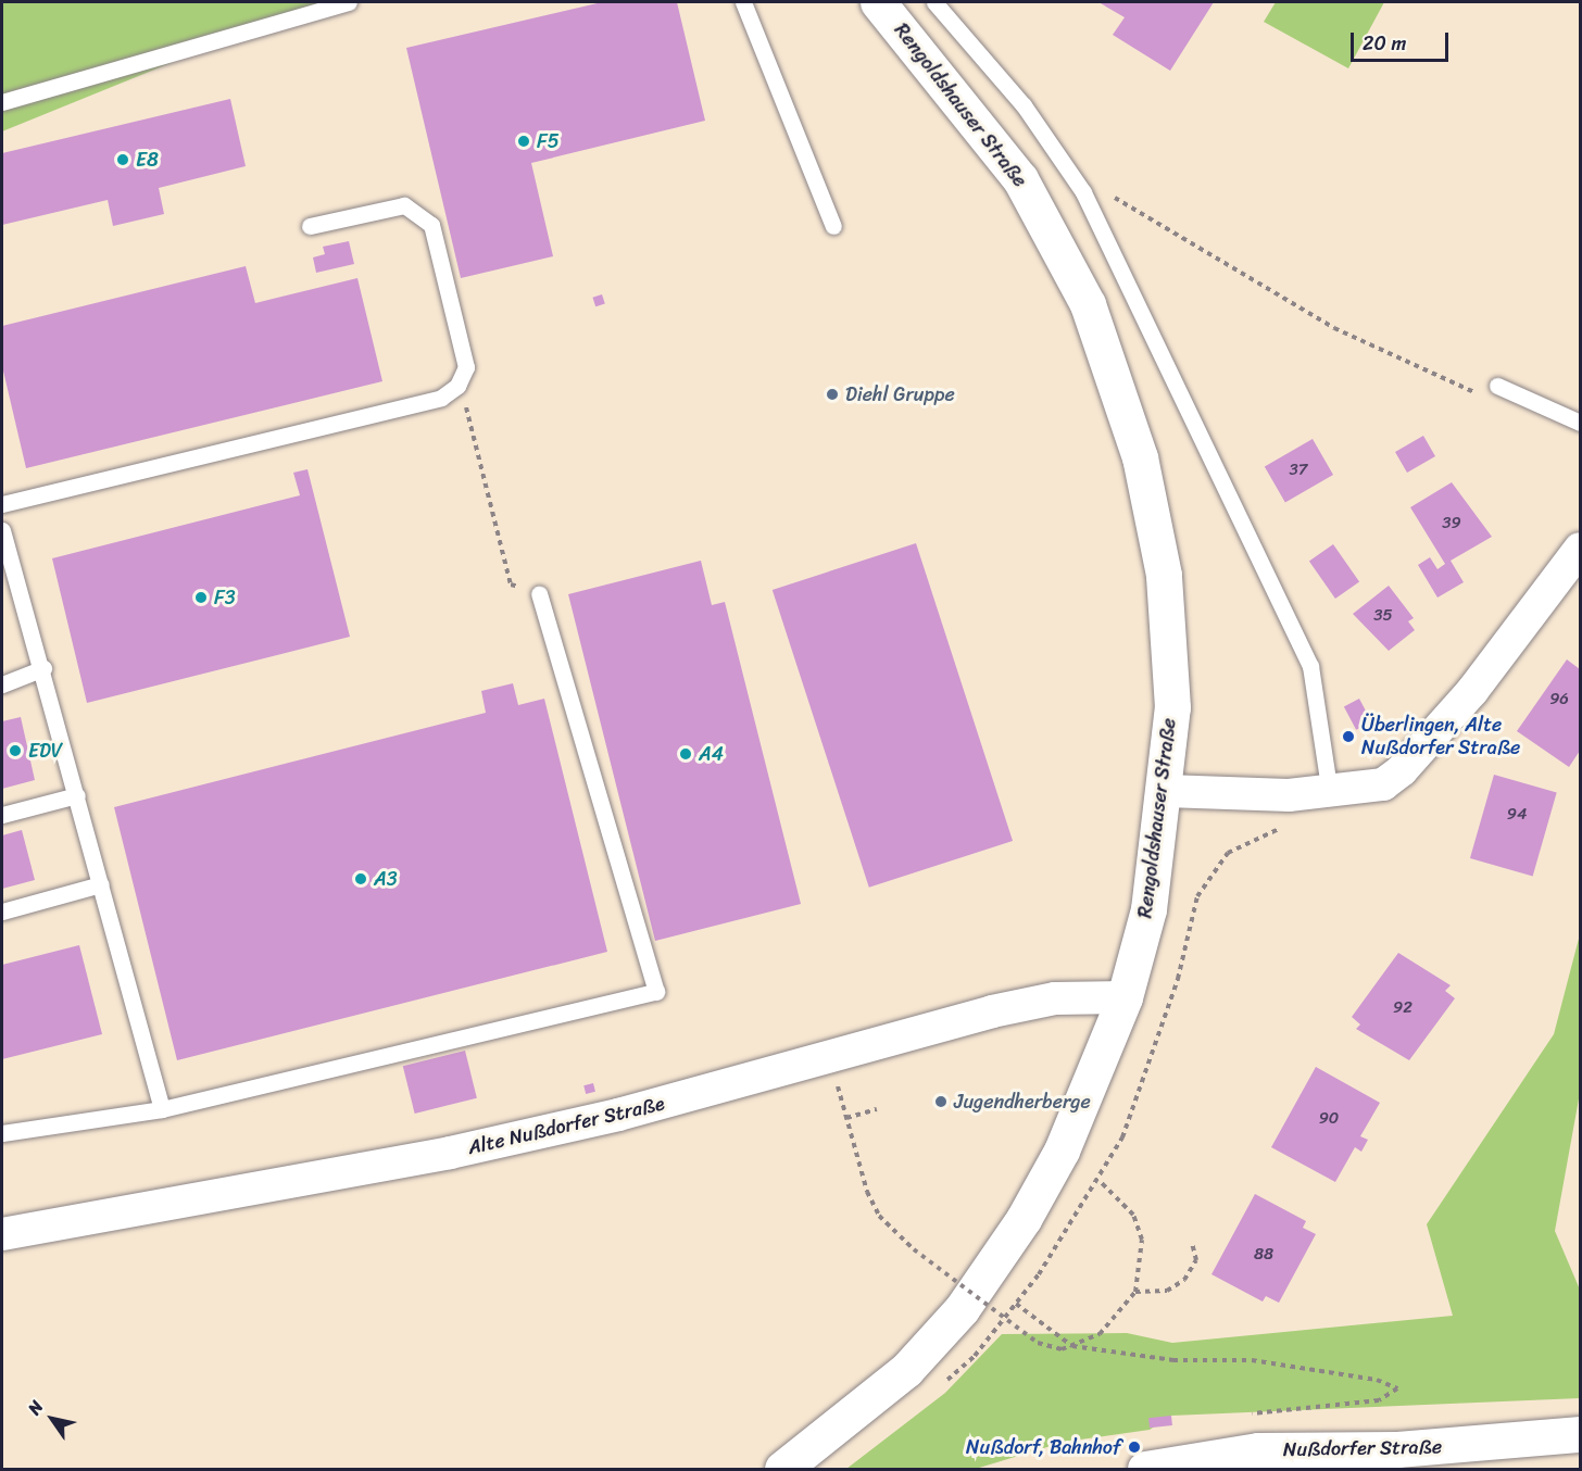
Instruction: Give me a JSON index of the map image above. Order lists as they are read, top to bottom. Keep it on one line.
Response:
{"streets":{"street":["Rengoldshauser Straße","Alte Nußdorfer Straße","Nußdorfer Straße"]},"crossings":[["Rengoldshauser Straße","Alte Nußdorfer Straße"]],"places":["F5","E8","Diehl Gruppe","F3","Überlingen, Alte Nußdorfer Straße","EDV","A4","A3","Jugendherberge","Nußdorf, Bahnhof"],"house_numbers":["37","39","35","96","94","92","90","88"],"scale_bar":"20 m","north":"top left"}
